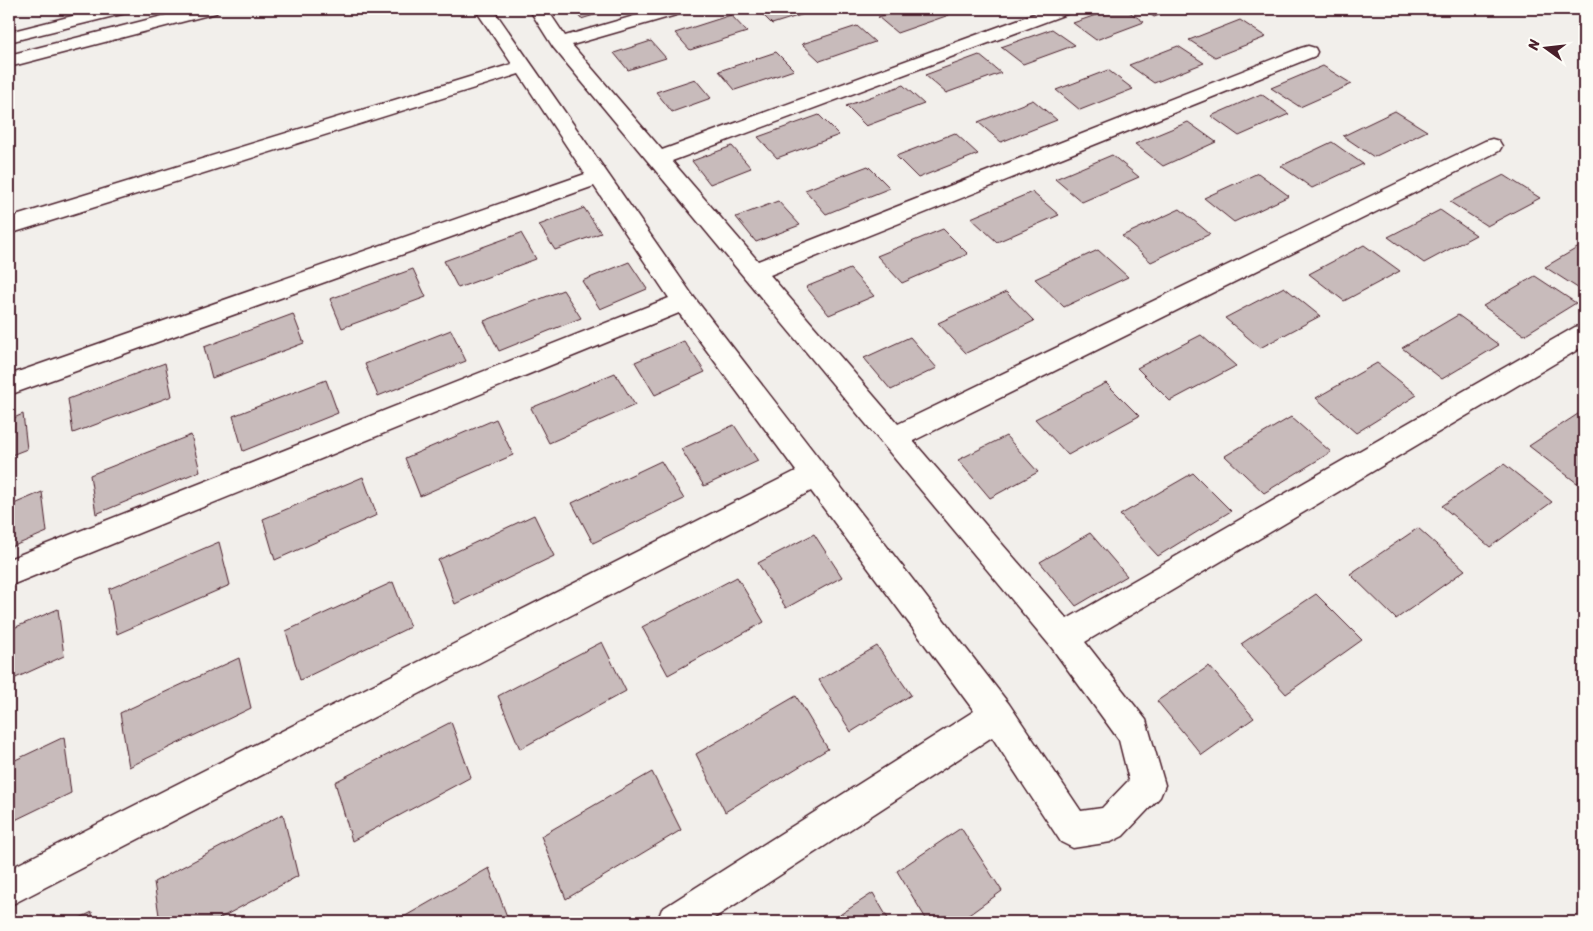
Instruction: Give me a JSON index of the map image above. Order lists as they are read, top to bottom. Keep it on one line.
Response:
{"north":"left"}
